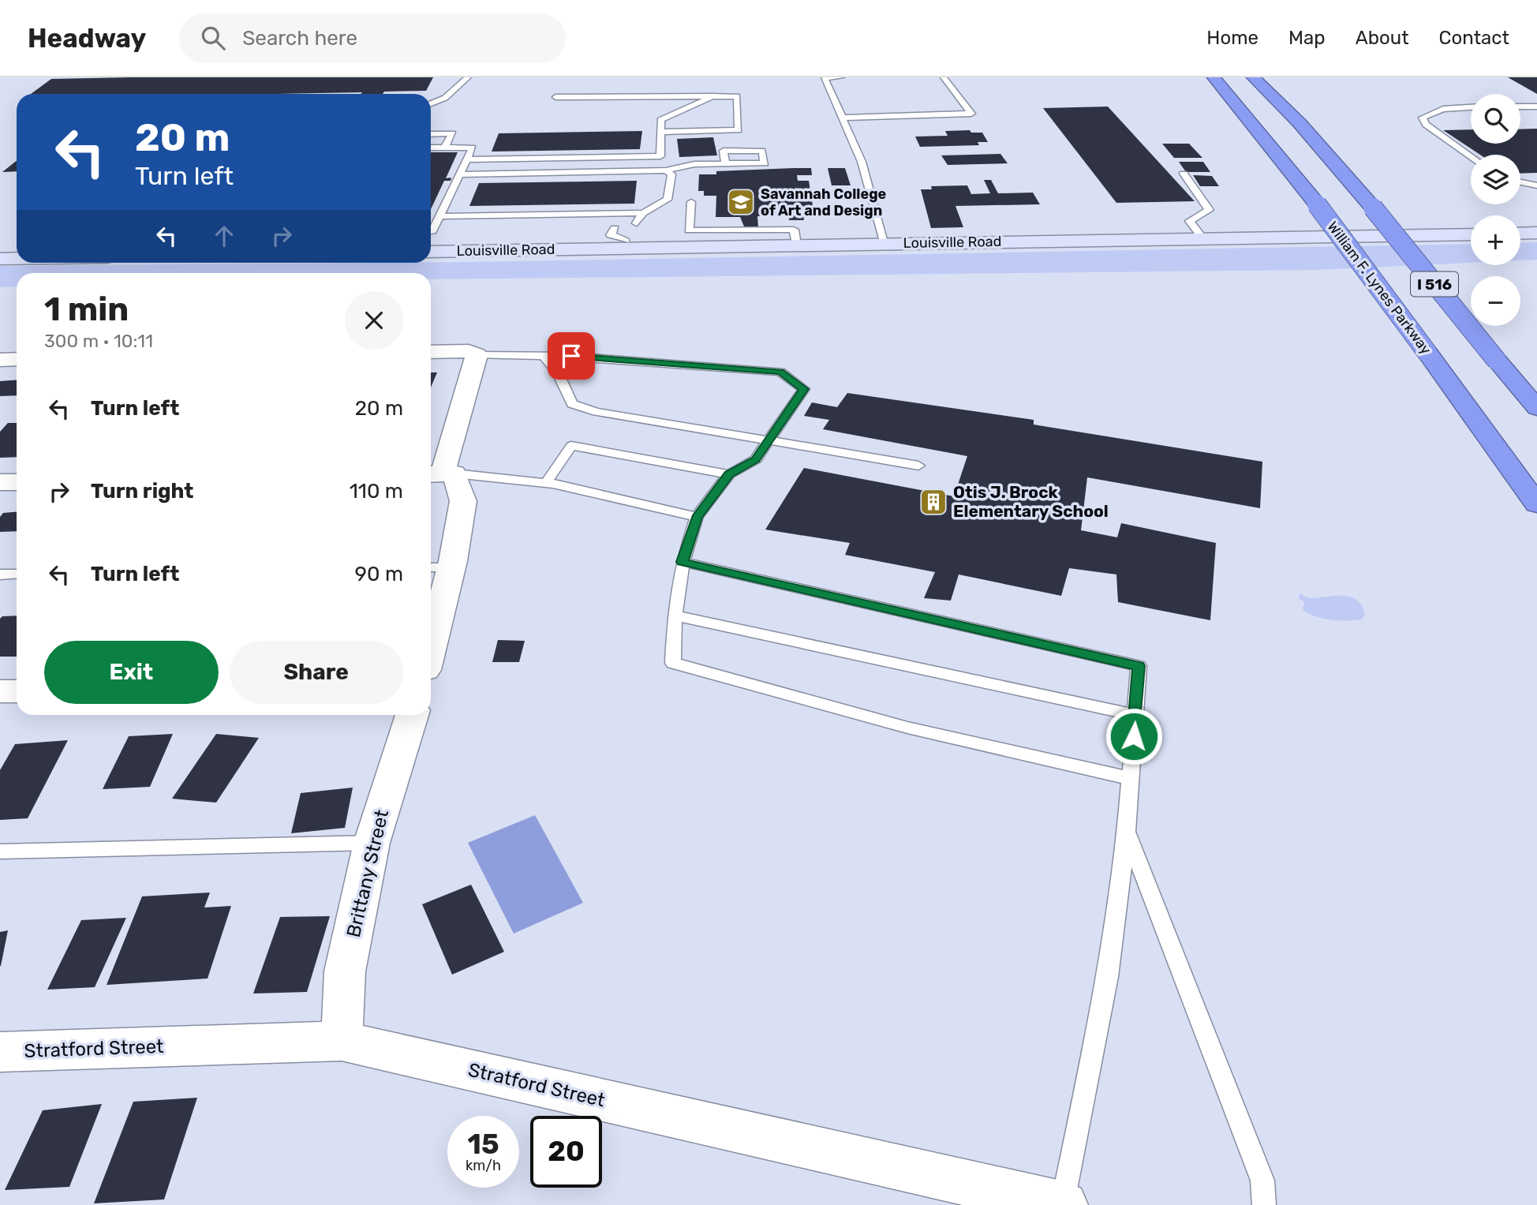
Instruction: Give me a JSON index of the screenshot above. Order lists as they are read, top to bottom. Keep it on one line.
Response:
{"streets":{"highway":["I 516","William F. Lynes Parkway"],"main road":["Louisville Road"],"street":["Brittany Street","Stratford Street"]},"crossings":[["Brittany Street","Stratford Street"]],"places":{"school or university":["Savannah College of Art and Design"],"building":["Otis J. Brock Elementary School"]},"page":{"header":"Headway","search":"Search here","nav":["Home","Map","About","Contact"],"map_buttons":["+","−"],"turn":["20 m","Turn left"],"heading":["1 min","300 m · 10:11"],"list":[{"name":"Turn left","value":"20 m"},{"name":"Turn right","value":"110 m"},{"name":"Turn left","value":"90 m"}],"buttons":["Exit","Share"],"speed":"15 km/h","limit":"20"}}
